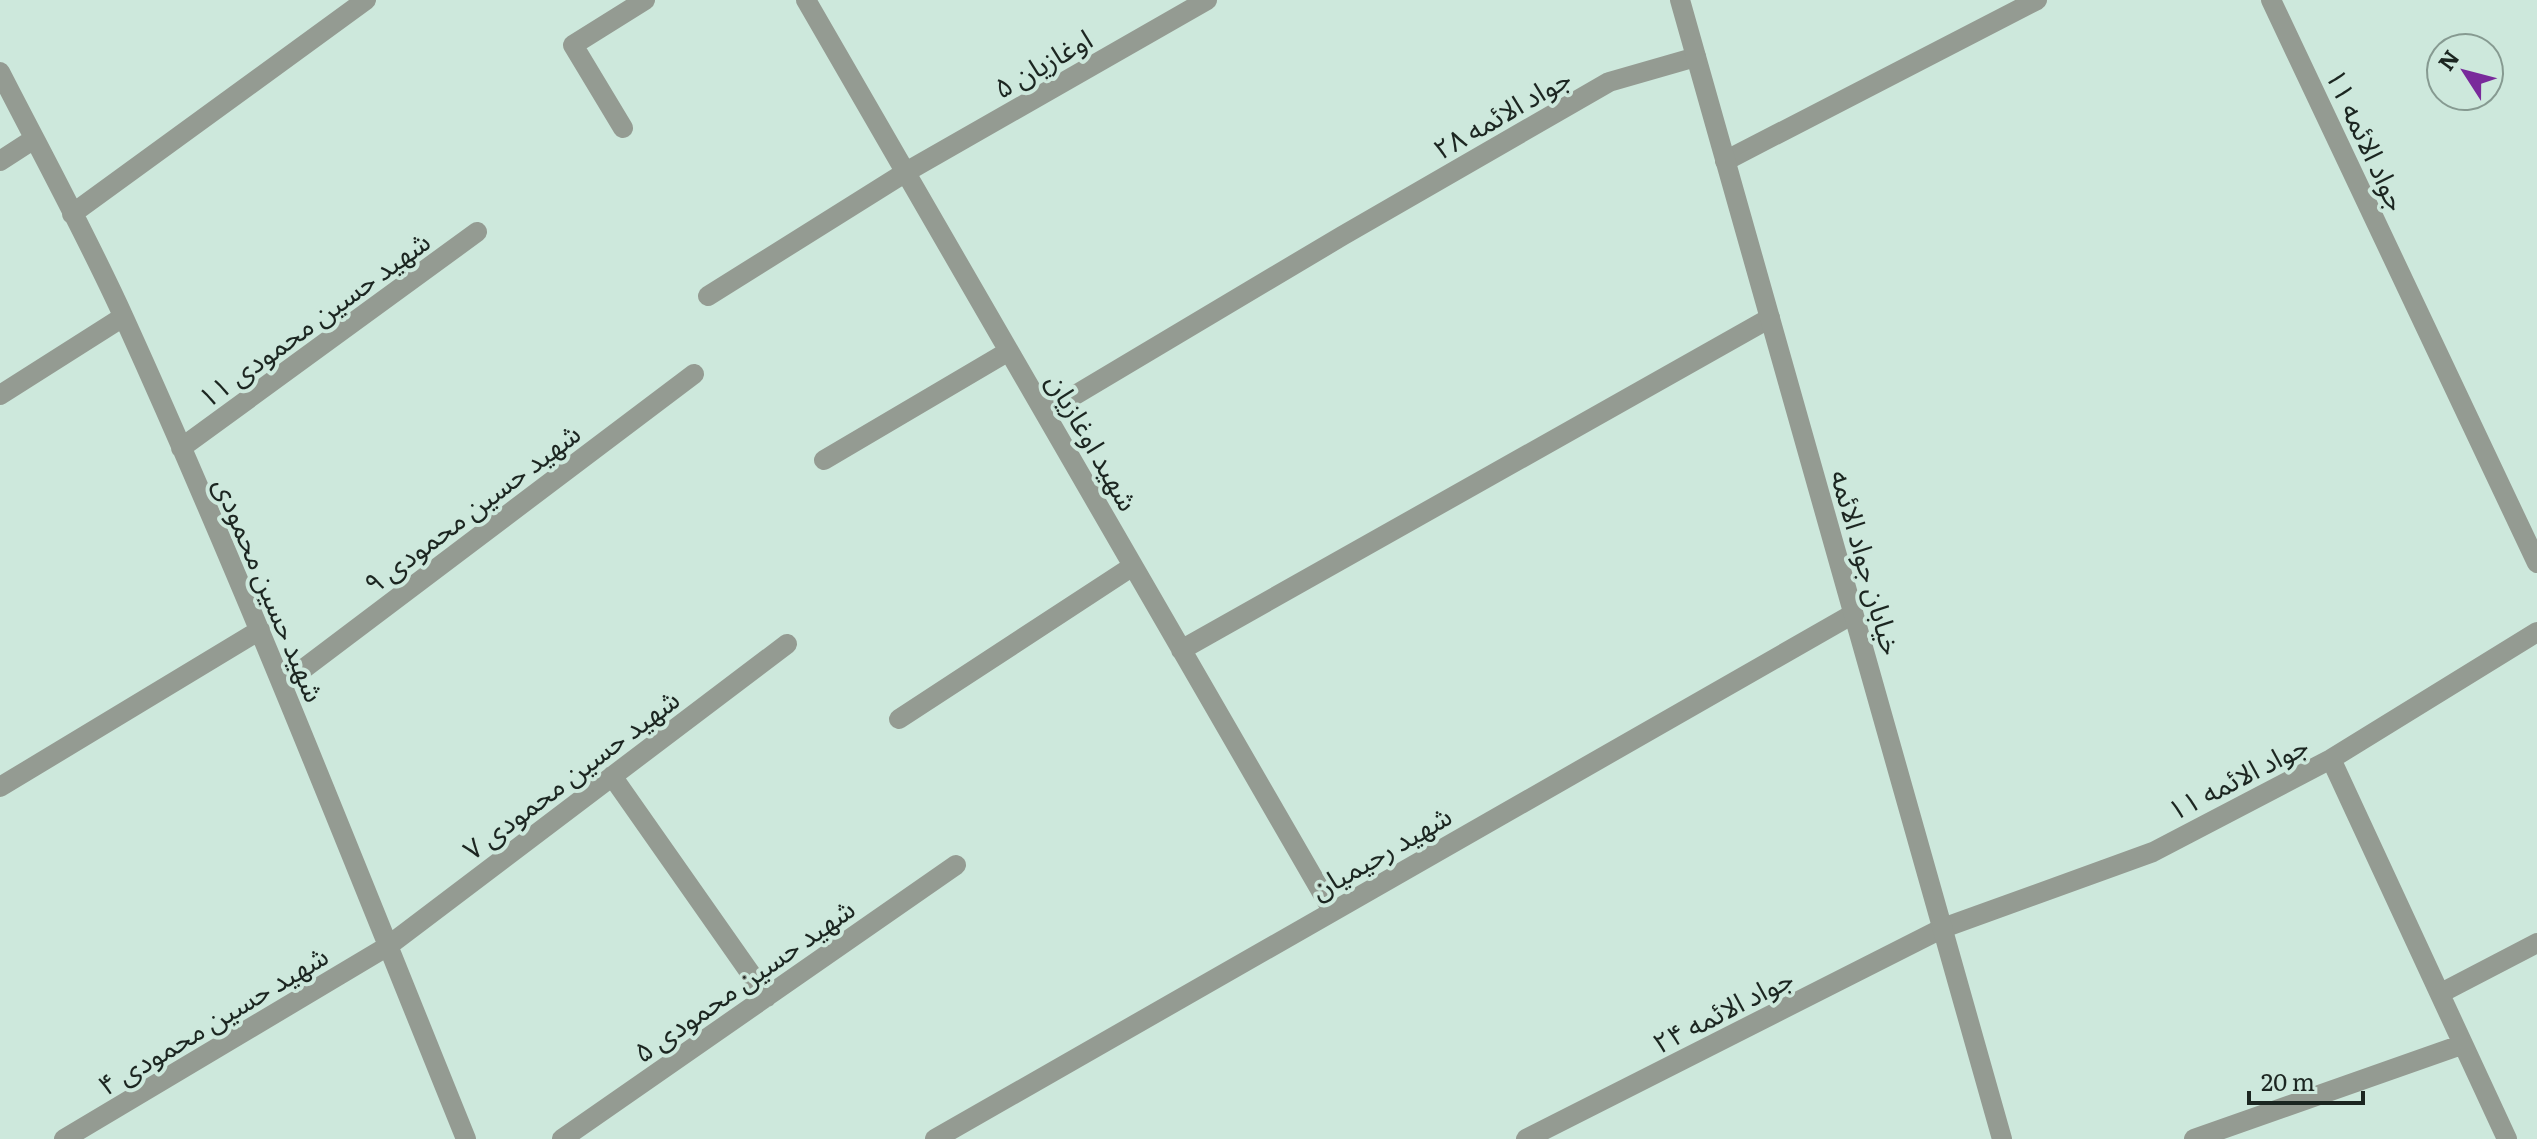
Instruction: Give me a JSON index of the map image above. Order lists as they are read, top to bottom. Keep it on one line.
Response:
{"streets":{"street":["اوغازیان ۵","جواد الائمه ۲۸","جواد الائمه ۱۱","شهید حسین محمودی ۱۱","شهید اوغازیان","شهید حسین محمودی ۹","خیابان جواد الائمه","شهید حسین محمودی","شهید حسین محمودی ۷","شهید رحیمیان","شهید حسین محمودی ۵","جواد الائمه ۲۴","شهید حسین محمودی ۴"]},"crossings":[["اوغازیان ۵","شهید اوغازیان"],["جواد الائمه ۲۸","شهید اوغازیان"],["جواد الائمه ۲۸","خیابان جواد الائمه"],["جواد الائمه ۱۱","خیابان جواد الائمه"],["جواد الائمه ۱۱","جواد الائمه ۲۴"],["شهید حسین محمودی ۱۱","شهید حسین محمودی"],["شهید اوغازیان","شهید رحیمیان"],["شهید حسین محمودی ۹","شهید حسین محمودی"],["خیابان جواد الائمه","شهید رحیمیان"],["خیابان جواد الائمه","جواد الائمه ۲۴"],["شهید حسین محمودی","شهید حسین محمودی ۷"],["شهید حسین محمودی","شهید حسین محمودی ۴"],["شهید حسین محمودی ۷","شهید حسین محمودی ۴"]],"scale_bar":"20 m","north":"top left"}
